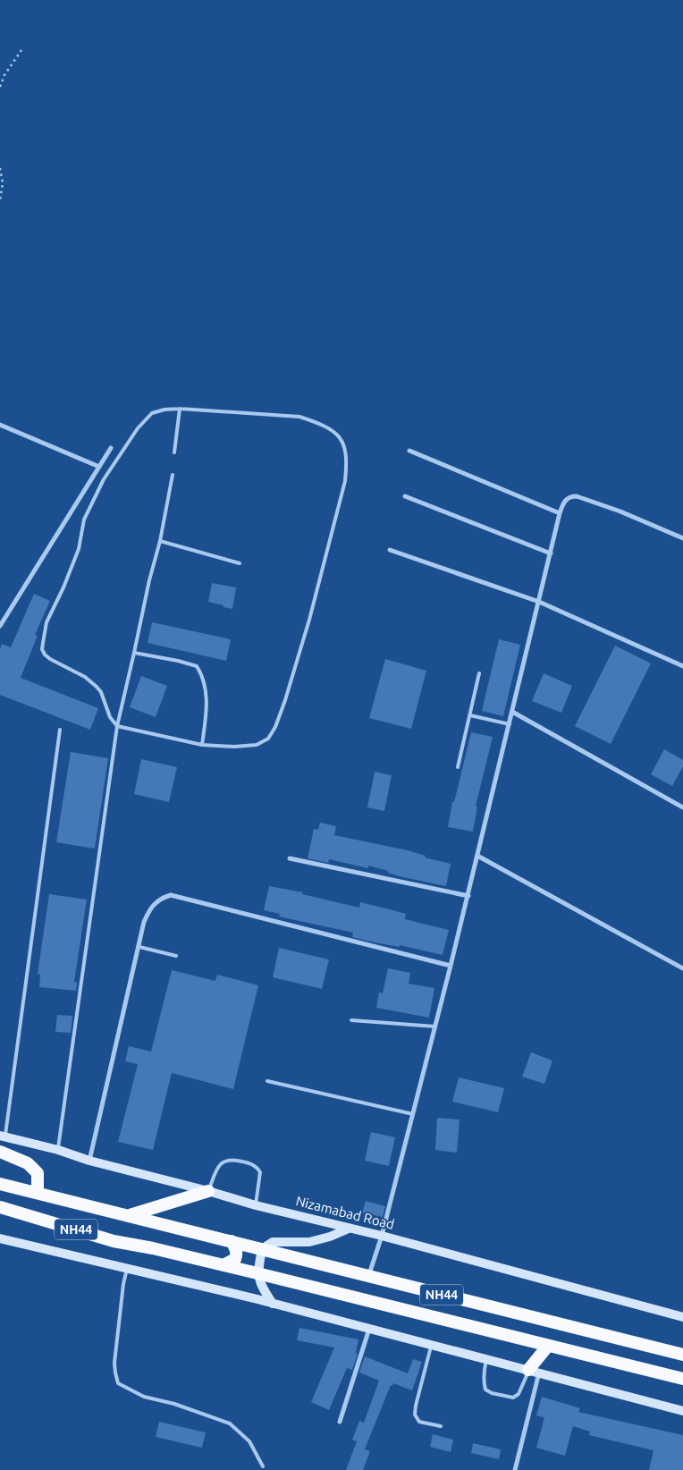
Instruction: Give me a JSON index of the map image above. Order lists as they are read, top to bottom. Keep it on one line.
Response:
{"streets":{"highway":["NH44"],"main road":["Nizamabad Road"]}}
